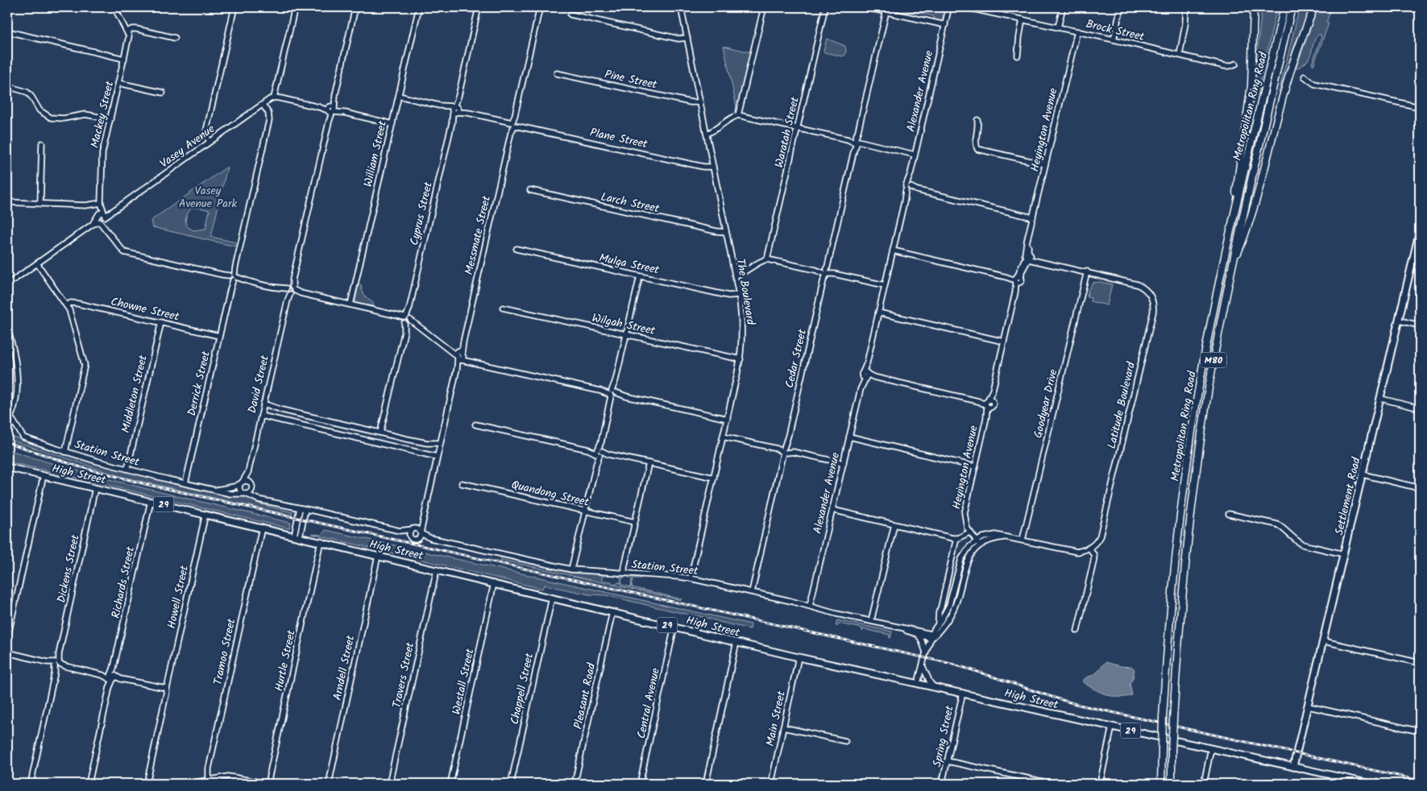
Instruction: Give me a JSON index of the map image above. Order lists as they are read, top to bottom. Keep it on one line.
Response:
{"streets":{"highway":["Metropolitan Ring Road","M80"],"main road":["High Street","Settlement Road","29"],"street":["Brock Street","Pine Street","Alexander Avenue","Mackey Street","Heyington Avenue","Waratah Street","Plane Street","Vasey Avenue","William Street","Larch Street","Cyprus Street","Messmate Street","Mulga Street","The Boulevard","Chowne Street","Wilgah Street","Cedar Street","Derrick Street","David Street","Middleton Street","Goodyear Drive","Latitude Boulevard","Station Street","Quandong Street","Dickens Street","Richards Street","Howell Street","Tramoo Street","Hurtle Street","Arndell Street","Travers Street","Westall Street","Chappell Street","Pleasant Road","Central Avenue","Main Street","Spring Street"]},"crossings":[["Brock Street","Heyington Avenue"],["Pine Street","The Boulevard"],["Alexander Avenue","Station Street"],["Mackey Street","Vasey Avenue"],["Heyington Avenue","Latitude Boulevard"],["Plane Street","William Street"],["Plane Street","Cyprus Street"],["Plane Street","Messmate Street"],["Plane Street","The Boulevard"],["Vasey Avenue","Derrick Street"],["Larch Street","The Boulevard"],["Messmate Street","Station Street"],["Mulga Street","The Boulevard"],["The Boulevard","Wilgah Street"],["The Boulevard","Station Street"],["Chowne Street","Derrick Street"],["Chowne Street","Middleton Street"],["Cedar Street","Station Street"],["Derrick Street","Station Street"],["David Street","Station Street"],["Middleton Street","Station Street"],["Goodyear Drive","Latitude Boulevard"],["High Street","Settlement Road"],["High Street","Dickens Street"],["High Street","Richards Street"],["High Street","Howell Street"],["High Street","Tramoo Street"],["High Street","Hurtle Street"],["High Street","Arndell Street"],["High Street","Travers Street"],["High Street","Westall Street"],["High Street","Chappell Street"],["High Street","Pleasant Road"],["High Street","Central Avenue"],["High Street","Main Street"],["High Street","Spring Street"]],"parks":["Vasey Avenue Park"]}
